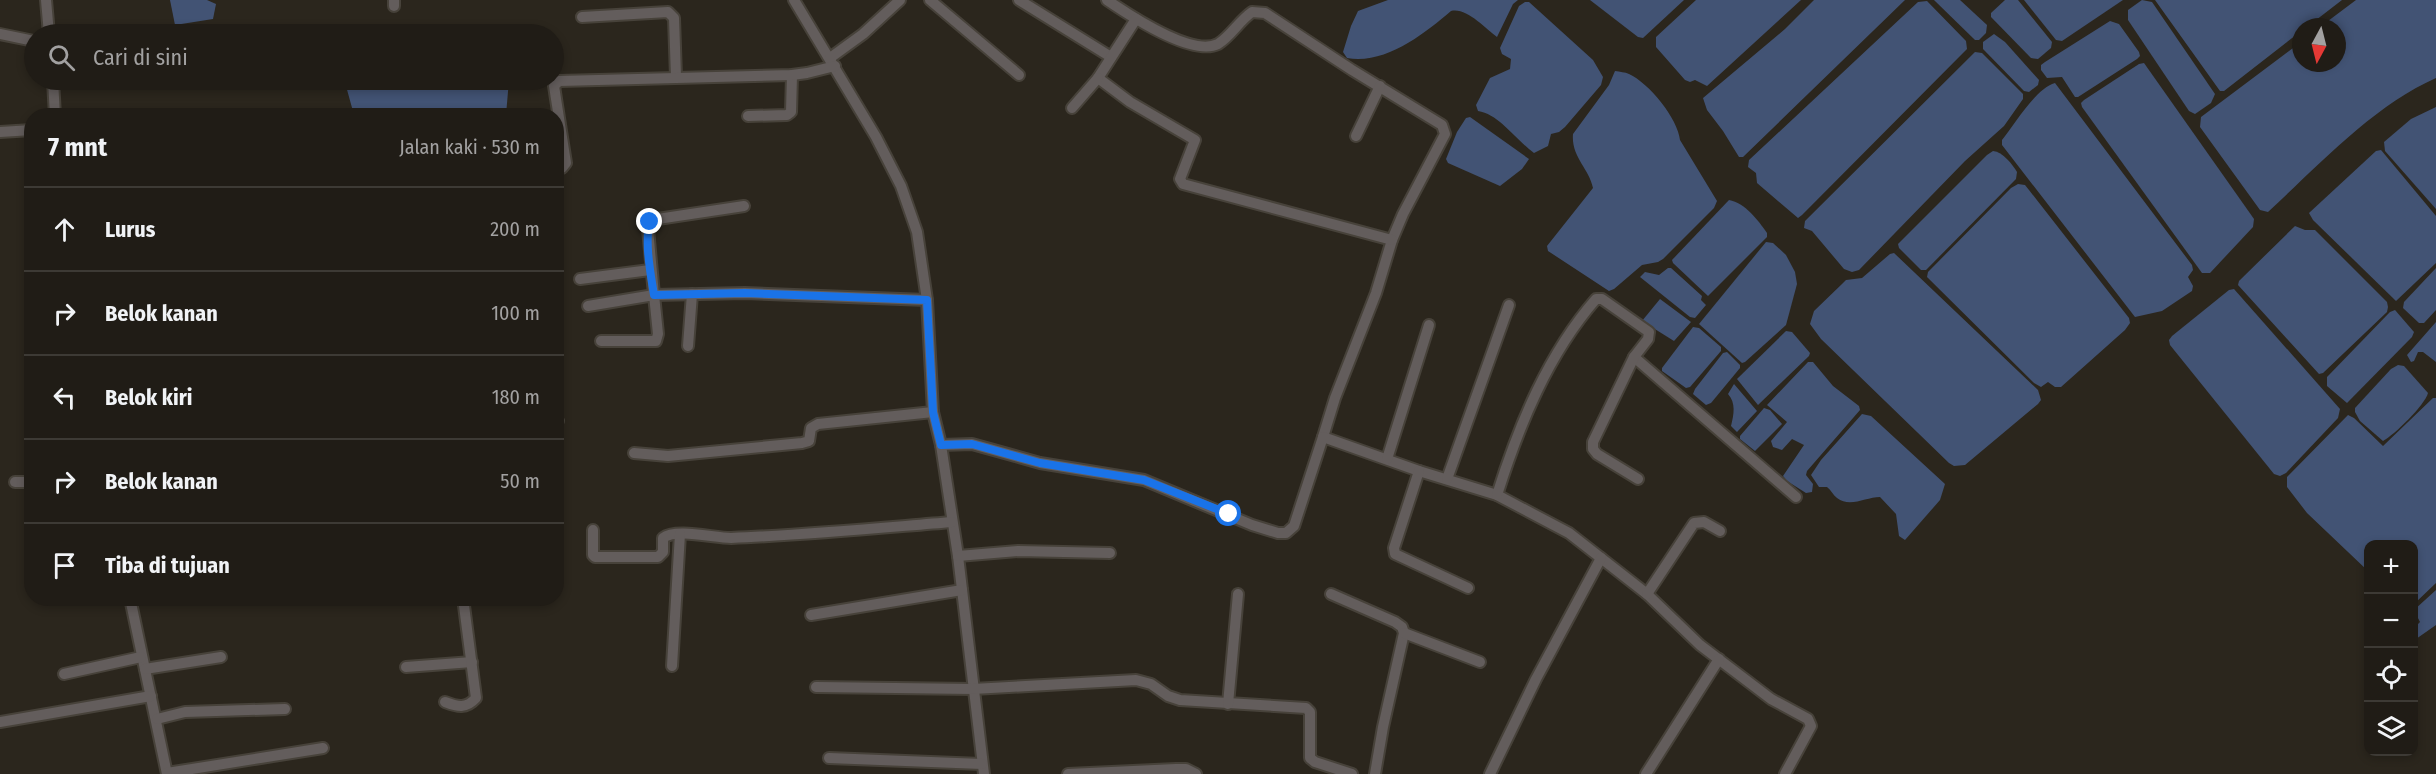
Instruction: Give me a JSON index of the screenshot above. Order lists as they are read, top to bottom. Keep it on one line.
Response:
{"north":"bottom","page":{"search":"Cari di sini","heading":["7 mnt","Jalan kaki · 530 m"],"list":[["Lurus","200 m"],["Belok kanan","100 m"],["Belok kiri","180 m"],["Belok kanan","50 m"],"Tiba di tujuan"],"map_buttons":["+","−"]}}
